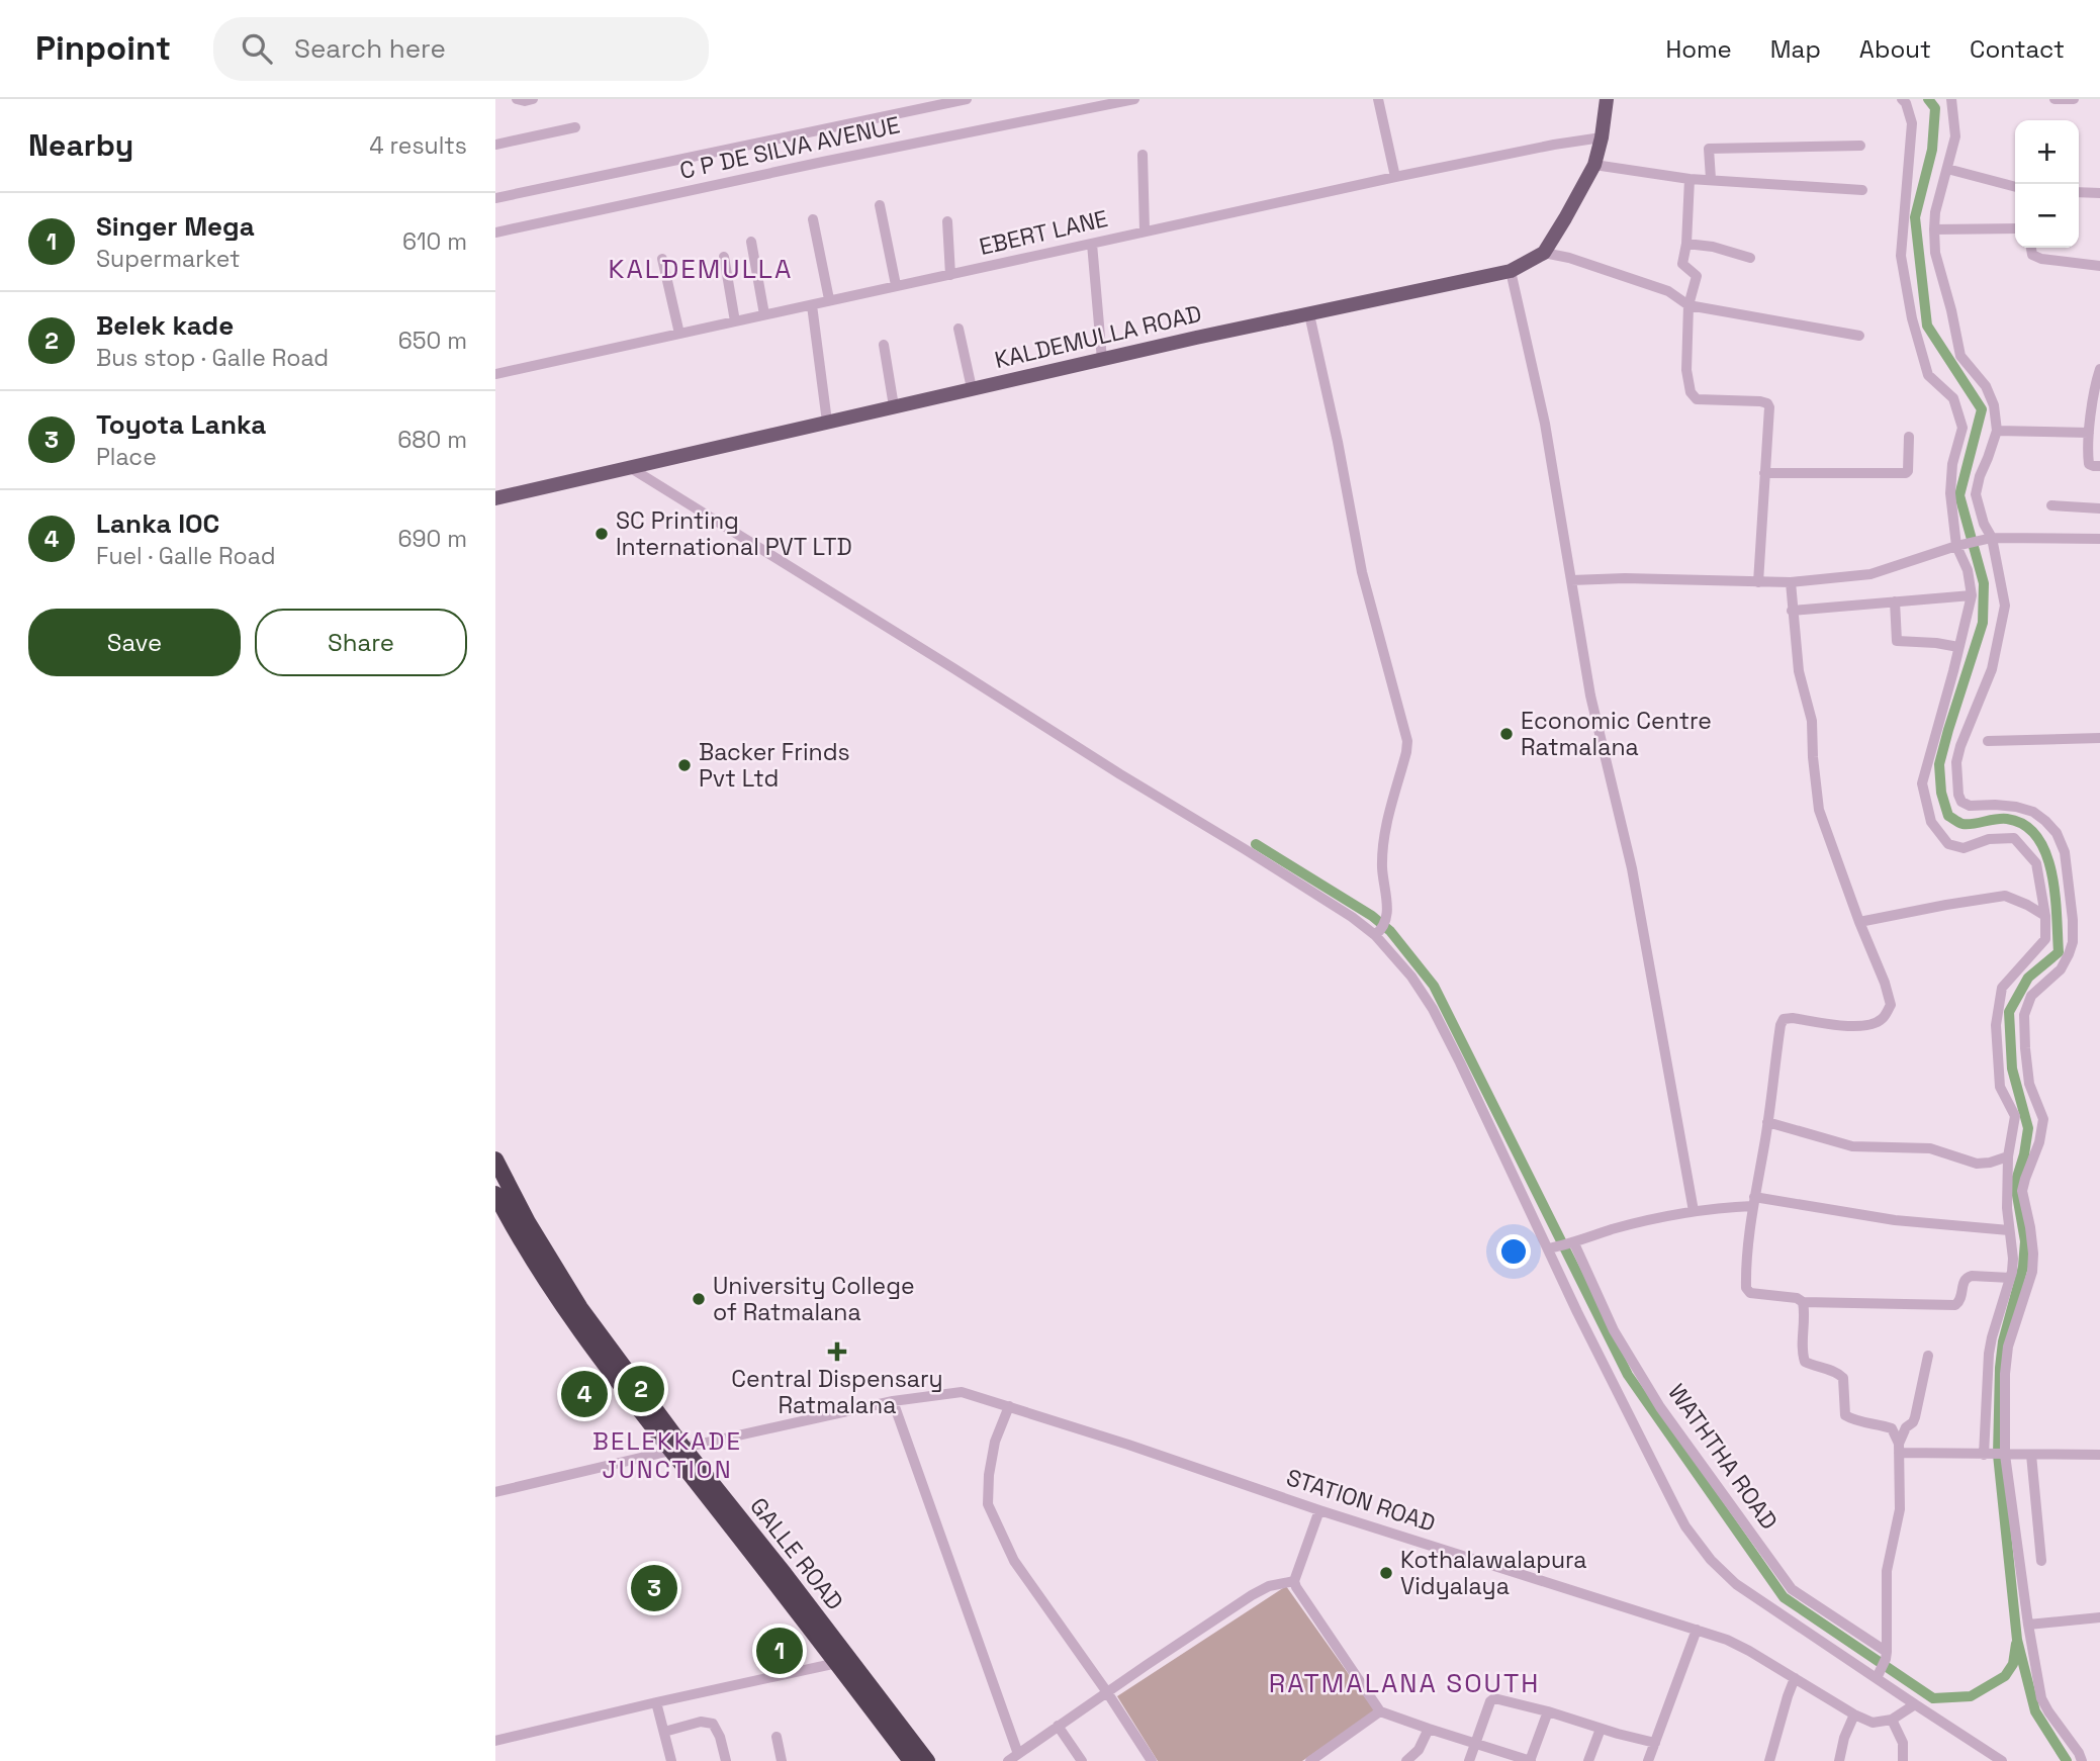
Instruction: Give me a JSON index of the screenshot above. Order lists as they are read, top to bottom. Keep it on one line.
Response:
{"streets":{"highway":["GALLE ROAD"],"main road":["KALDEMULLA ROAD"],"street":["C P DE SILVA AVENUE","EBERT LANE","WATHTHA ROAD","STATION ROAD"]},"crossings":[["STATION ROAD","GALLE ROAD"]],"districts":["KALDEMULLA","BELEKKADE JUNCTION","RATMALANA SOUTH"],"places":{"other":["SC Printing International PVT LTD","Economic Centre Ratmalana","Backer Frinds Pvt Ltd","University College of Ratmalana","Kothalawalapura Vidyalaya"],"health":["Central Dispensary Ratmalana"]},"page":{"header":"Pinpoint","search":"Search here","nav":["Home","Map","About","Contact"],"heading":["Nearby","4 results"],"map_buttons":["+","−"],"list":[{"mark":"1","name":"Singer Mega","note":"Supermarket","value":"610 m"},{"mark":"2","name":"Belek kade","note":"Bus stop · Galle Road","value":"650 m"},{"mark":"3","name":"Toyota Lanka","note":"Place","value":"680 m"},{"mark":"4","name":"Lanka IOC","note":"Fuel · Galle Road","value":"690 m"}],"buttons":["Save","Share"],"pins":["2","4","3","1"]}}
